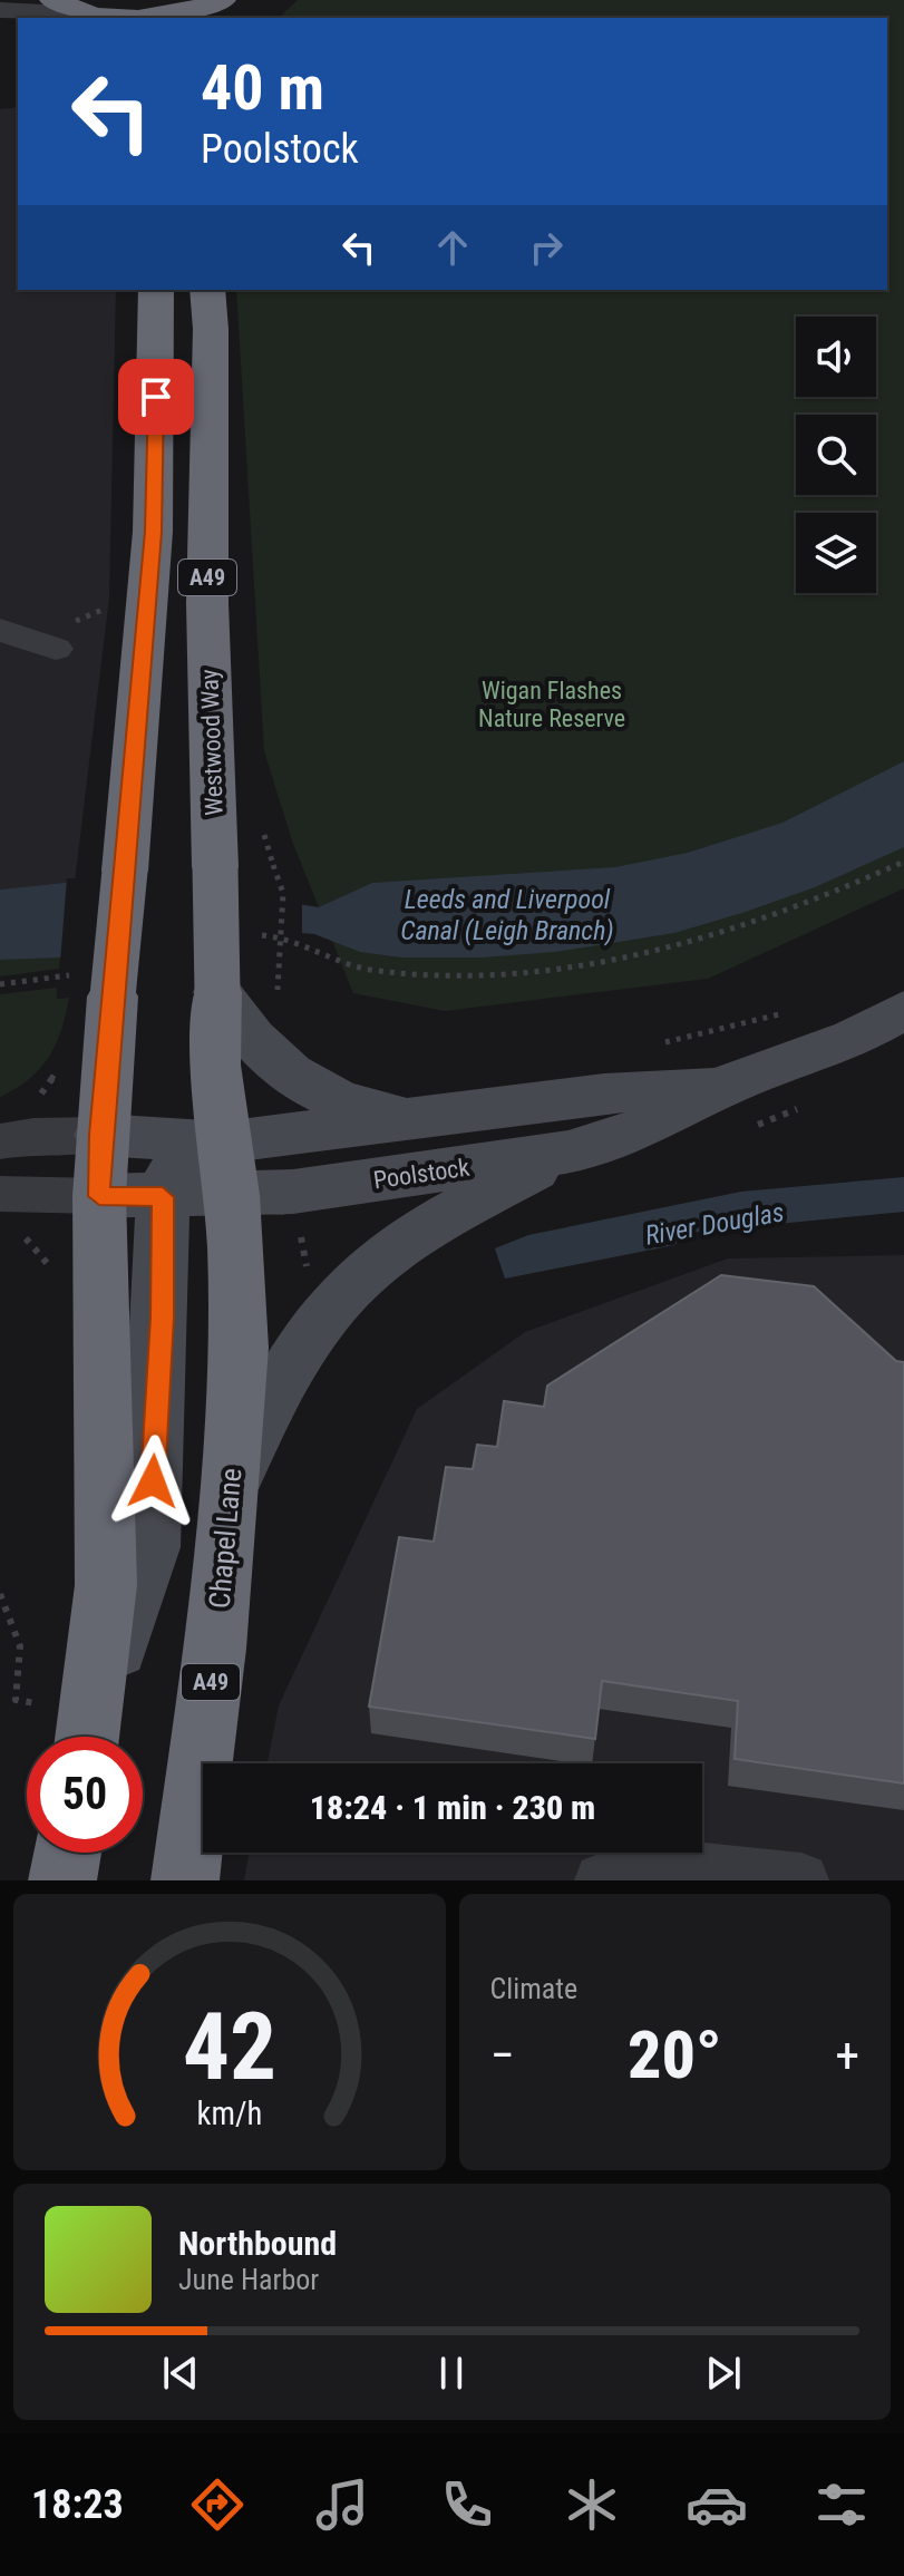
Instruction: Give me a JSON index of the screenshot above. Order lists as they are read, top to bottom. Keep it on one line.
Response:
{"streets":{"highway":["A49","Westwood Way","Chapel Lane"],"main road":["Poolstock"]},"crossings":[["A49","Poolstock"],["Westwood Way","Poolstock"],["Westwood Way","Chapel Lane"],["Poolstock","Chapel Lane"]],"water":["Leeds and Liverpool Canal (Leigh Branch)","River Douglas"],"parks":["Wigan Flashes Nature Reserve"],"page":{"turn":["40 m","Poolstock"],"limit":"50","trip":"18:24 · 1 min · 230 m","tile":"Climate","heat":["−","20°","+"],"song":["Northbound","June Harbor"],"tabs":"18:23","gauge":["42","km/h"]}}
